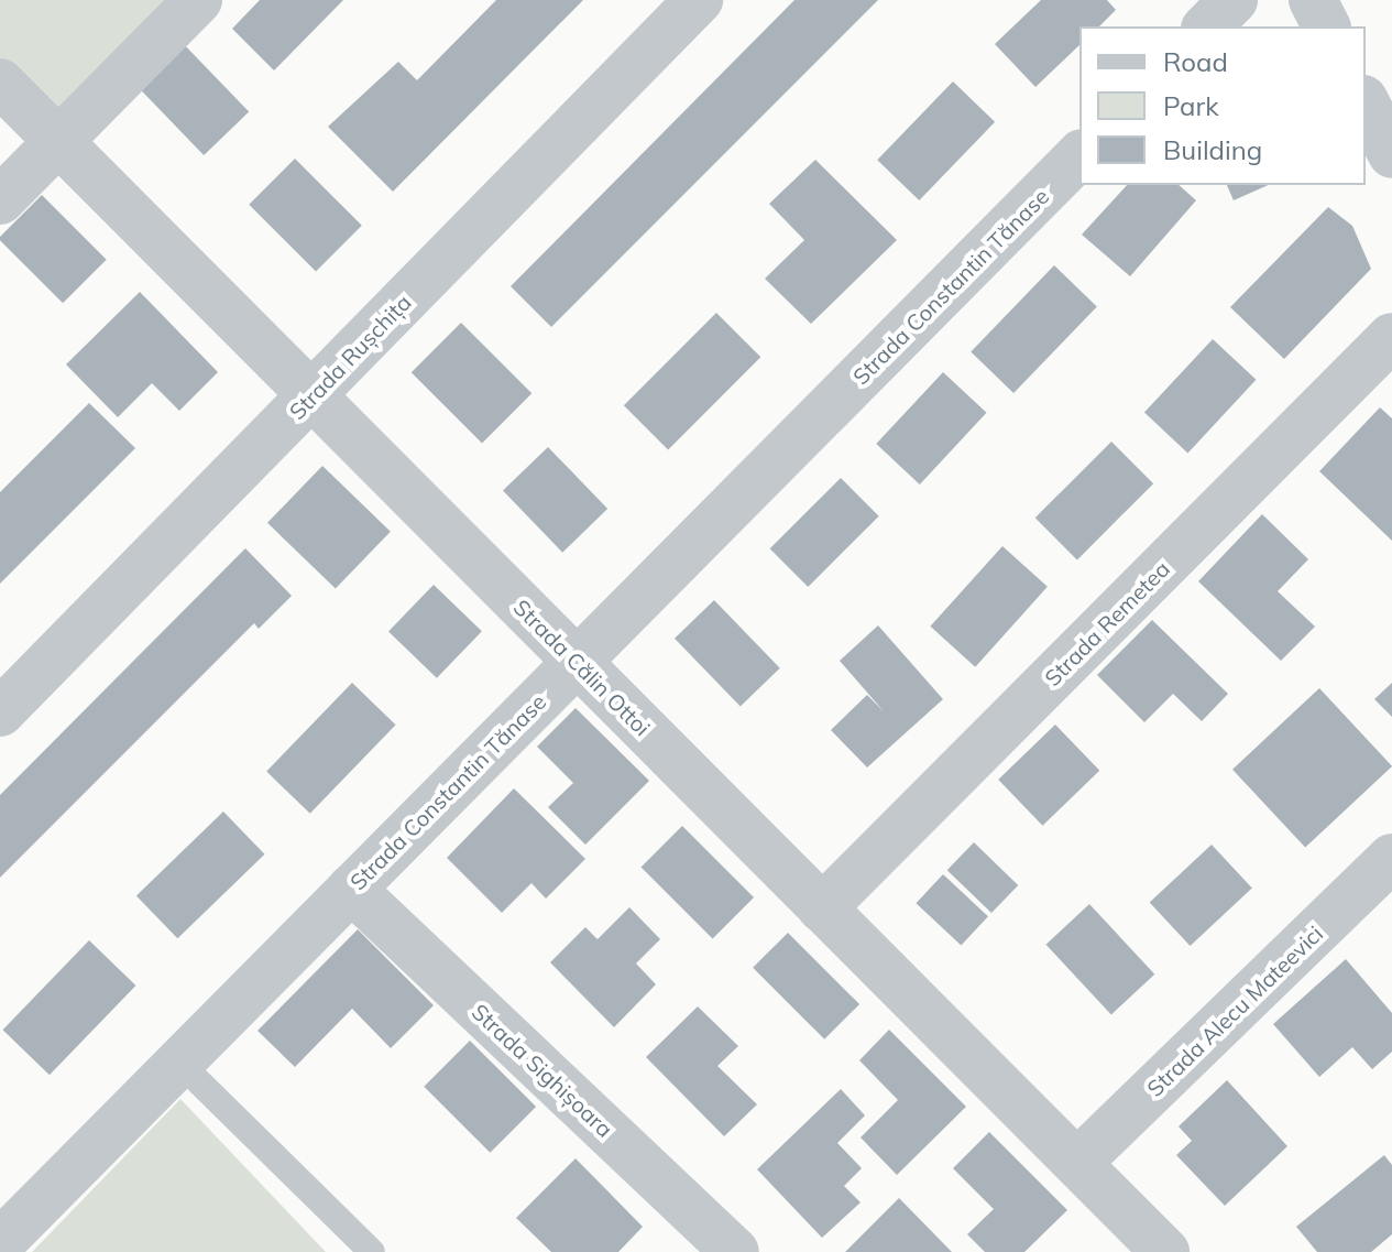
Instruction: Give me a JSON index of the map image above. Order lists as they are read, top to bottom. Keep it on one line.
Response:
{"streets":{"street":["Strada Constantin Tănase","Strada Rușchița","Strada Remetea","Strada Călin Ottoi","Strada Alecu Mateevici","Strada Sighișoara"]},"crossings":[["Strada Constantin Tănase","Strada Călin Ottoi"],["Strada Constantin Tănase","Strada Sighișoara"],["Strada Rușchița","Strada Călin Ottoi"],["Strada Remetea","Strada Călin Ottoi"],["Strada Călin Ottoi","Strada Alecu Mateevici"]],"legend":["Road","Park","Building"]}
